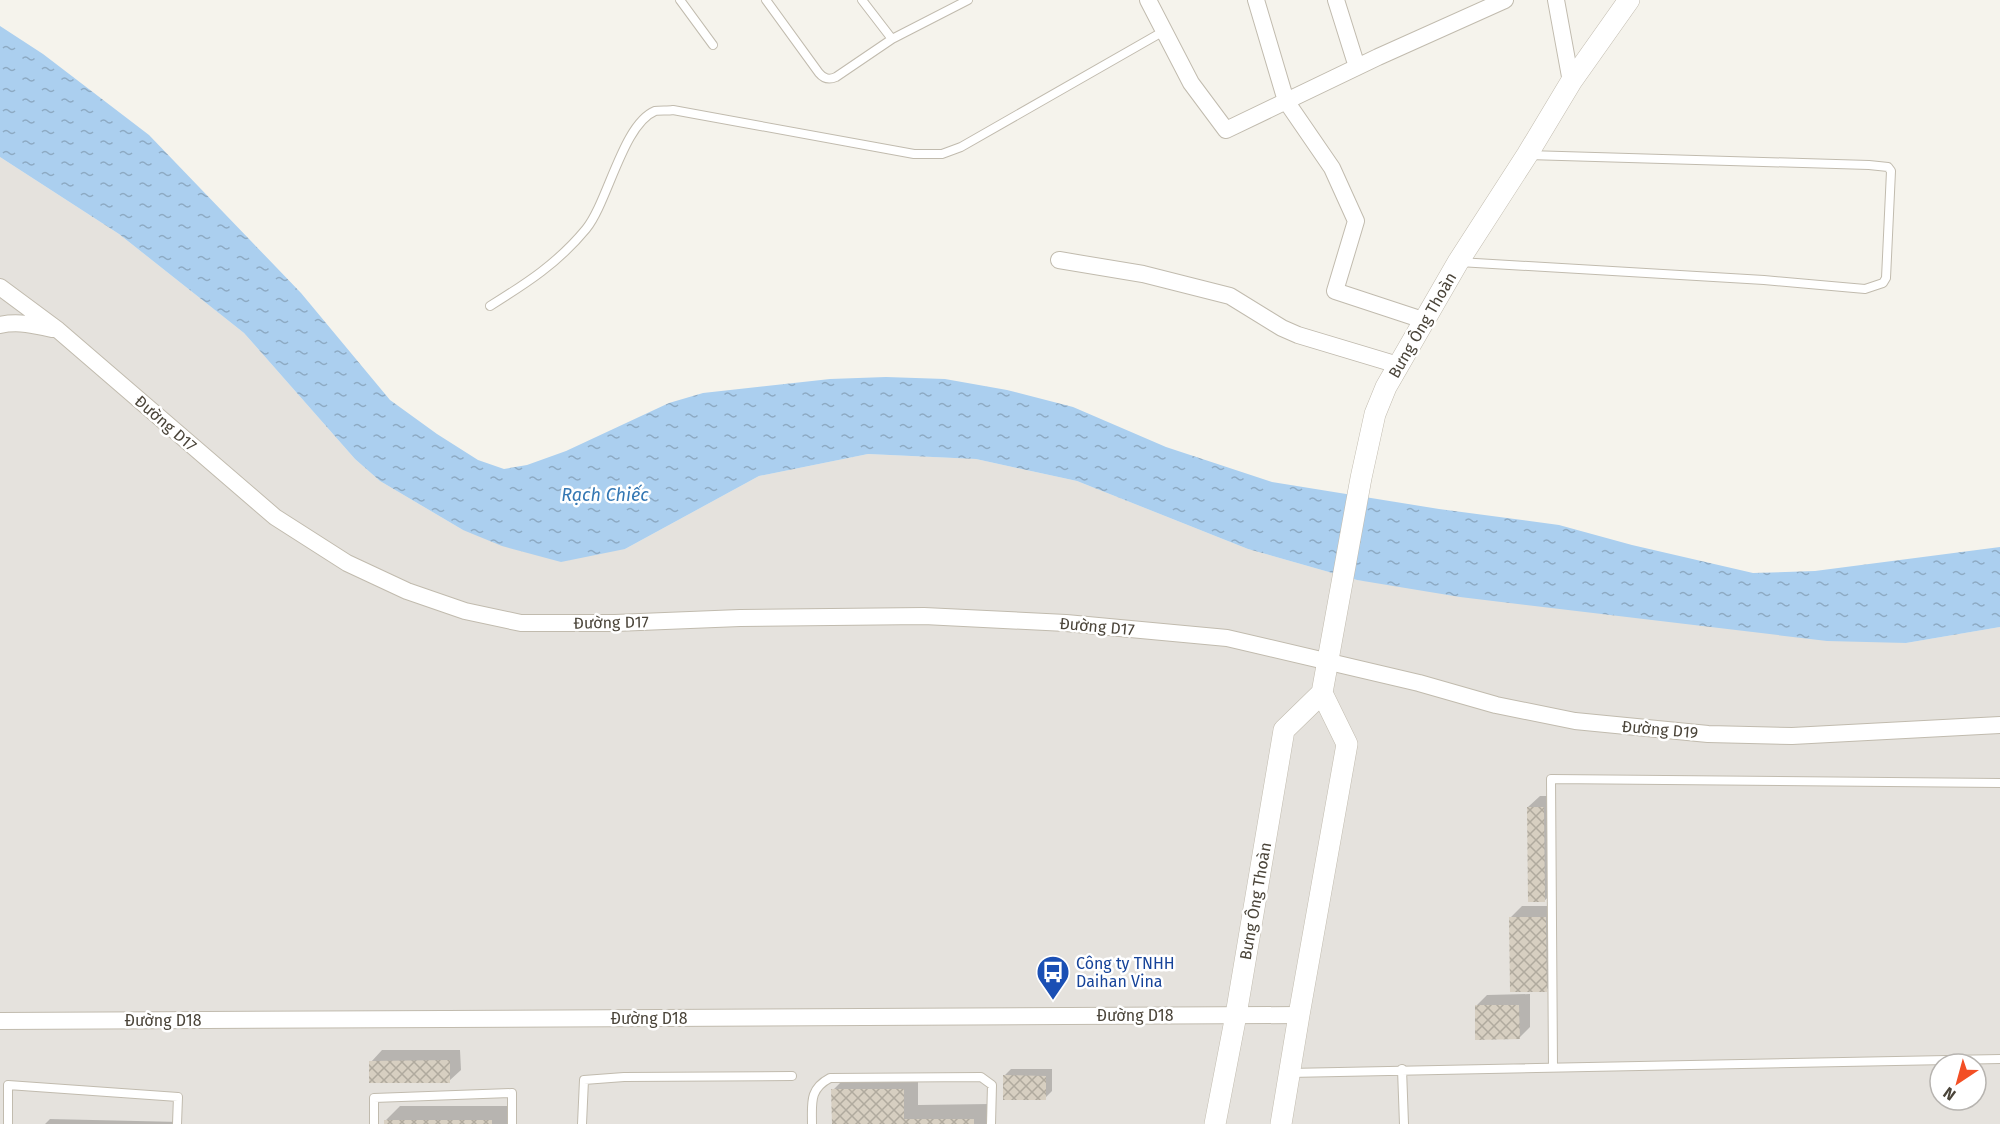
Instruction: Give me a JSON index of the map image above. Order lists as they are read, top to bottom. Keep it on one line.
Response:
{"streets":{"street":["Bưng Ông Thoàn","Đường D17","Đường D19","Đường D18"]},"crossings":[["Bưng Ông Thoàn","Đường D17"],["Bưng Ông Thoàn","Đường D19"],["Bưng Ông Thoàn","Đường D18"],["Đường D17","Đường D19"]],"water":["Rạch Chiếc"],"places":{"bus stop":["Công ty TNHH Daihan Vina"]},"north":"bottom left"}
